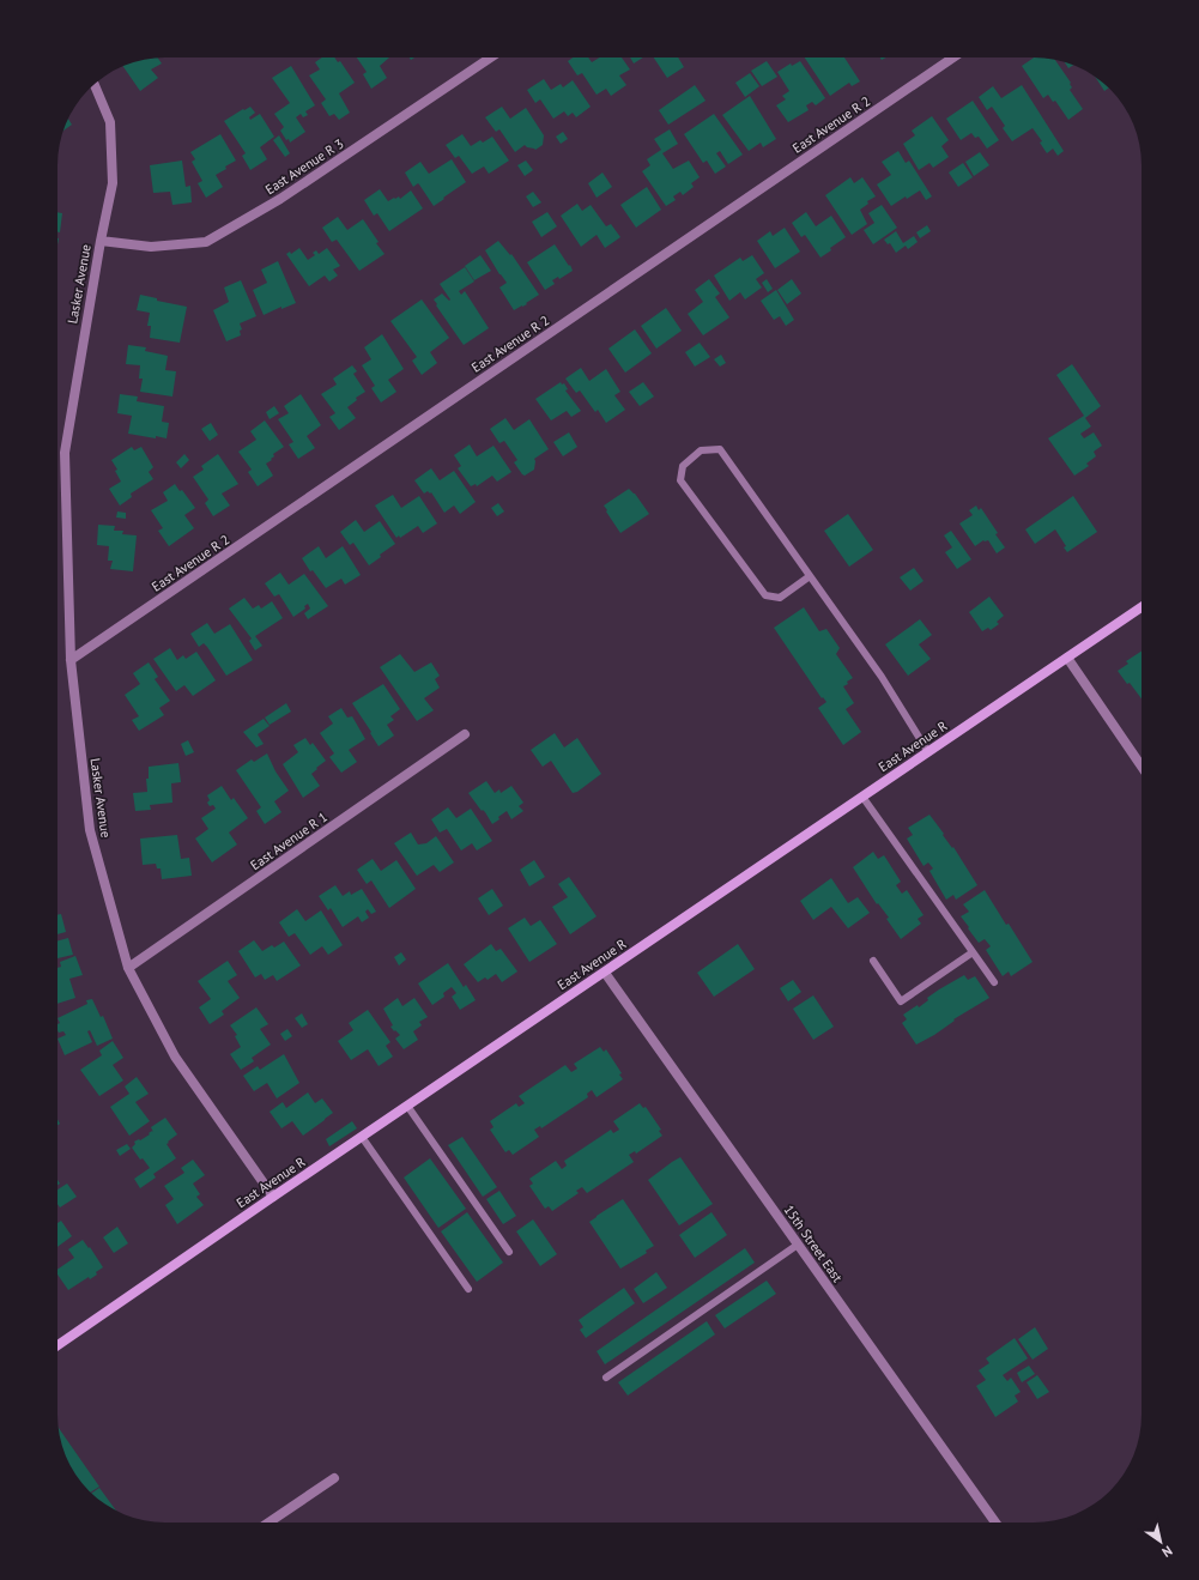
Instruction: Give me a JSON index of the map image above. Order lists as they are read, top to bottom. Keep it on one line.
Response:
{"streets":{"main road":["East Avenue R"],"street":["East Avenue R 2","East Avenue R 3","Lasker Avenue","East Avenue R 1","15th Street East"]},"crossings":[["East Avenue R 2","Lasker Avenue"],["East Avenue R 3","Lasker Avenue"],["Lasker Avenue","East Avenue R"],["Lasker Avenue","East Avenue R 1"],["East Avenue R","15th Street East"]],"north":"bottom right"}
